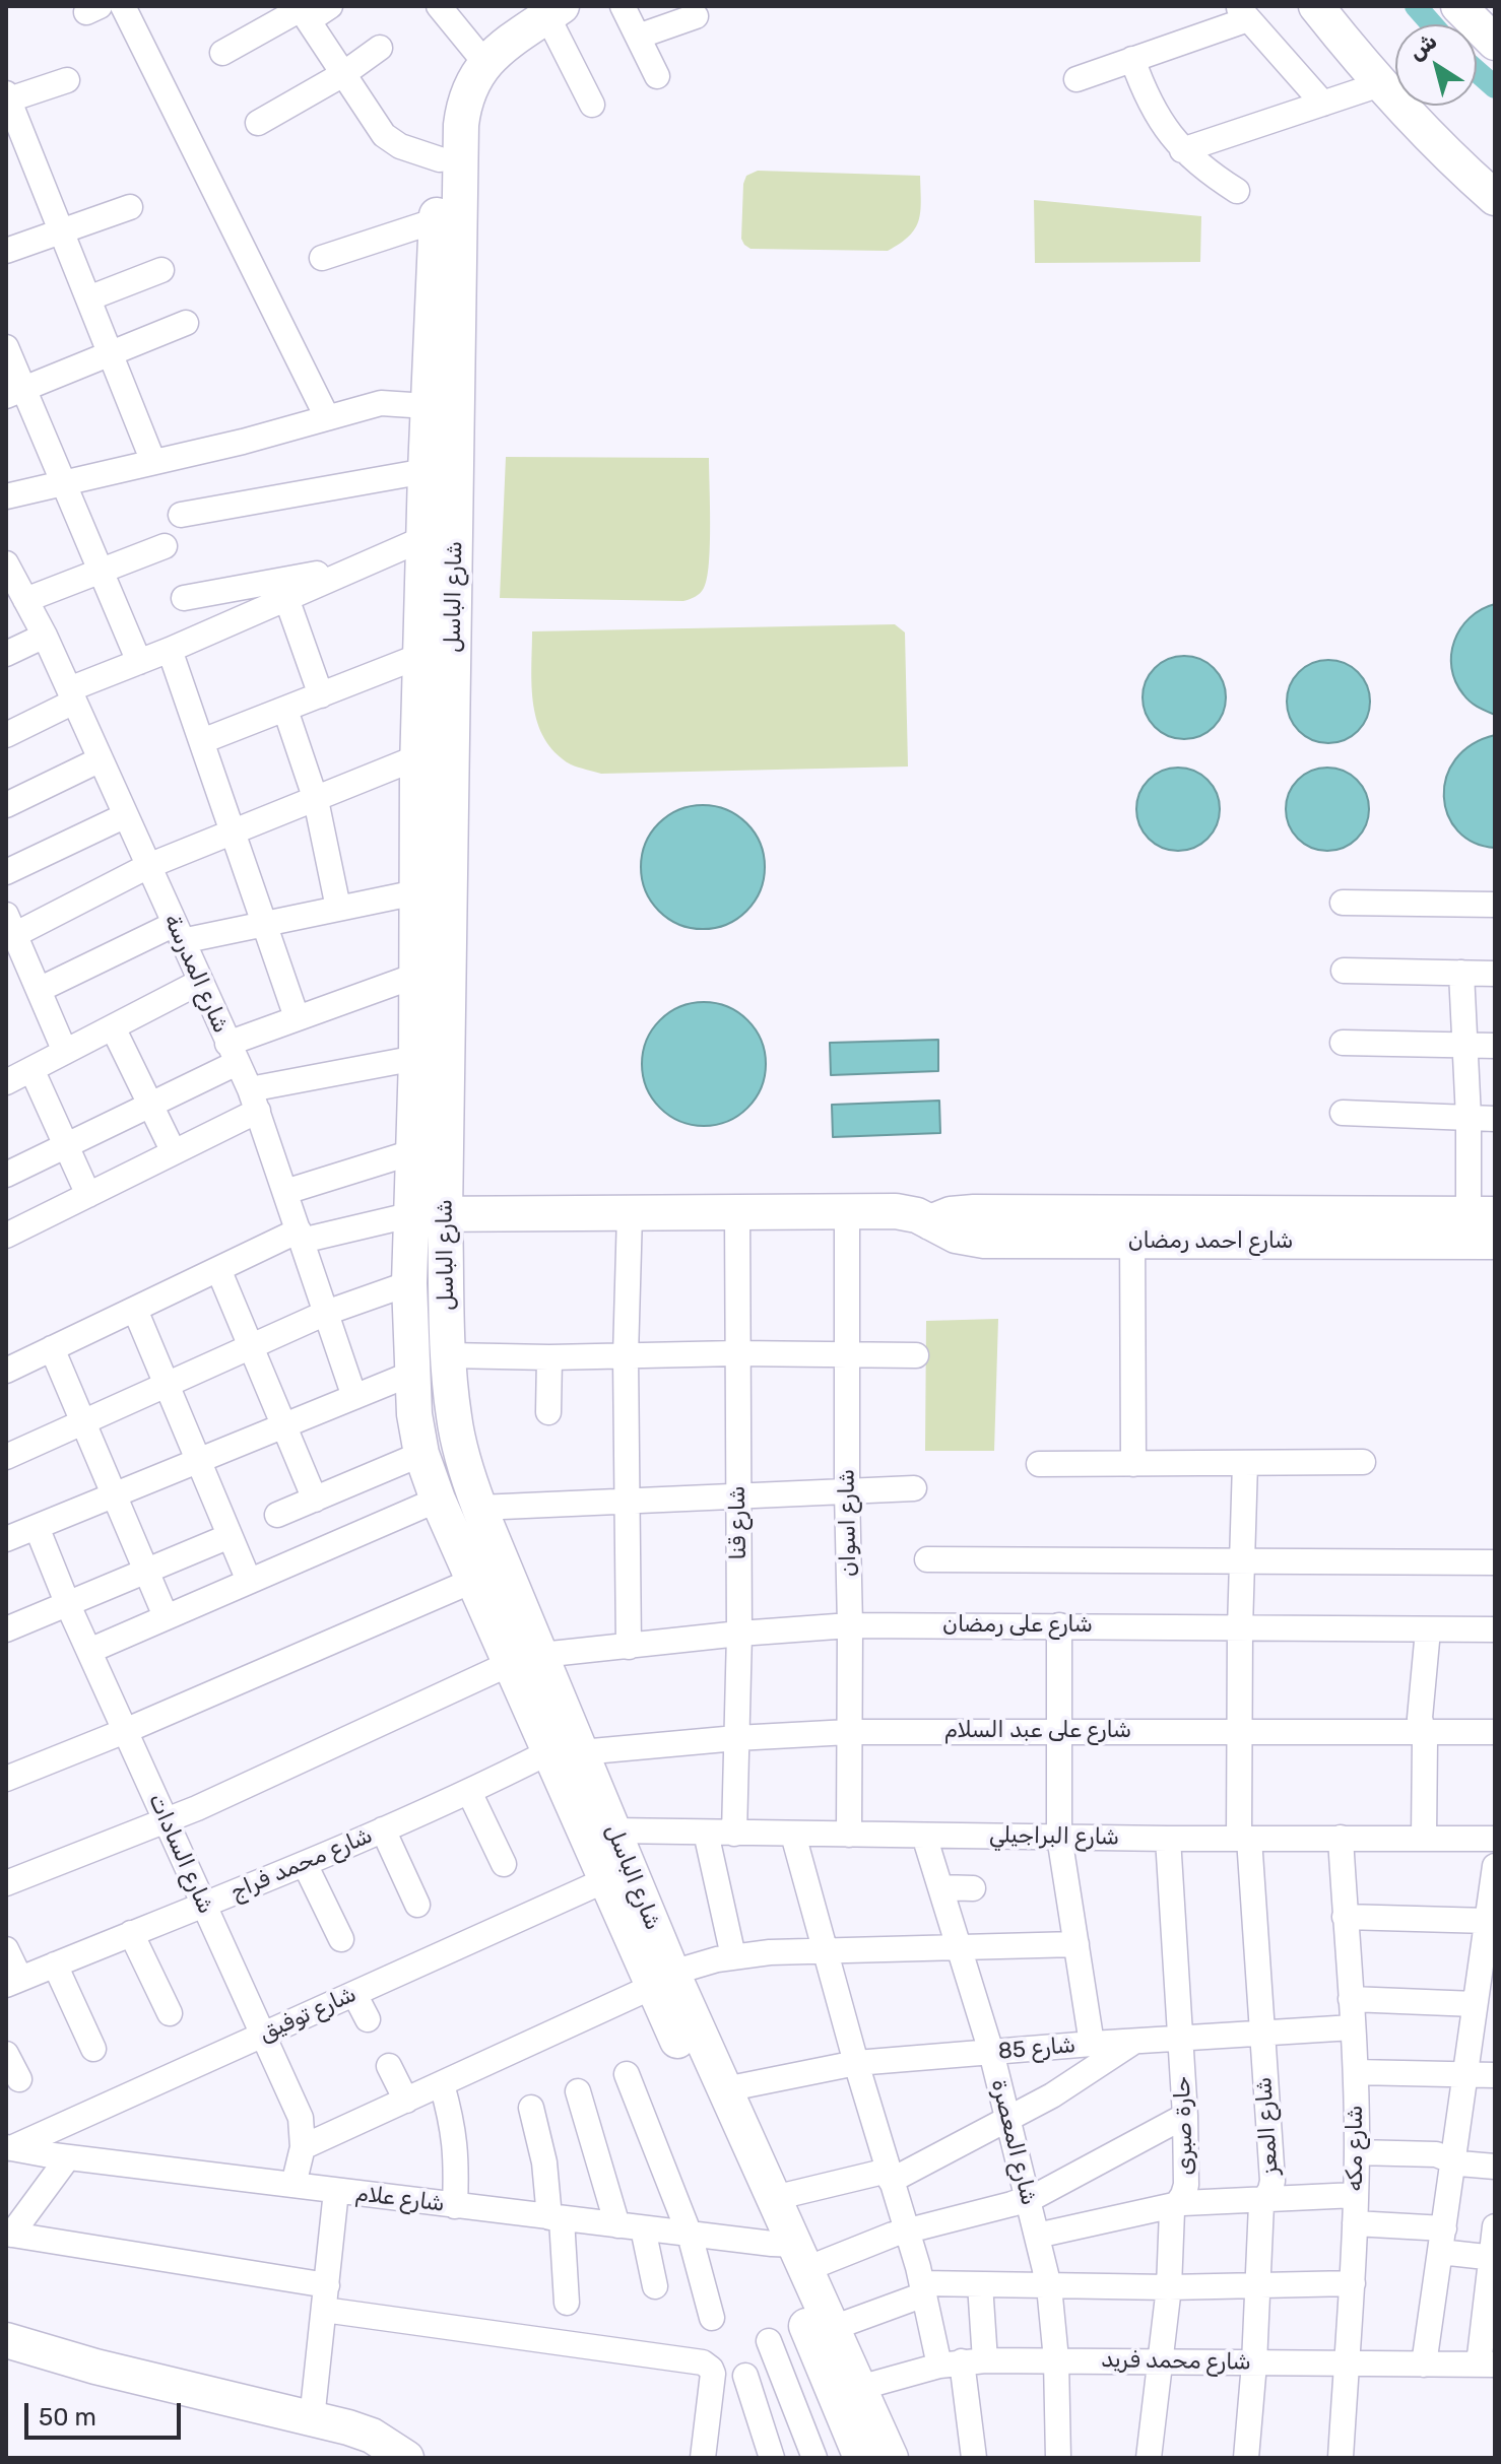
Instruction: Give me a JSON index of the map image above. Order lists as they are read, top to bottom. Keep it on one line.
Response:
{"streets":{"main road":["شارع الباسل","شارع احمد رمضان"],"street":["شارع المدرسة","شارع قنا","شارع اسوان","شارع على رمضان","شارع على عبد السلام","شارع البراجيلي","شارع السادات","شارع محمد فراج","شارع توفيق","شارع 85","حارة صبرى","شارع المعز","شارع المعصرة","شارع مكه","شارع علام","شارع محمد فريد"]},"crossings":[["شارع الباسل","شارع احمد رمضان"],["شارع الباسل","شارع على رمضان"],["شارع الباسل","شارع على عبد السلام"],["شارع الباسل","شارع البراجيلي"],["شارع الباسل","شارع محمد فراج"],["شارع الباسل","شارع توفيق"],["شارع الباسل","شارع 85"],["شارع الباسل","شارع علام"],["شارع الباسل","شارع محمد فريد"],["شارع احمد رمضان","شارع قنا"],["شارع احمد رمضان","شارع اسوان"],["شارع قنا","شارع على رمضان"],["شارع قنا","شارع على عبد السلام"],["شارع قنا","شارع البراجيلي"],["شارع اسوان","شارع على رمضان"],["شارع اسوان","شارع على عبد السلام"],["شارع اسوان","شارع البراجيلي"],["شارع على رمضان","شارع السادات"],["شارع على رمضان","شارع المعز"],["شارع على عبد السلام","شارع محمد فراج"],["شارع على عبد السلام","شارع المعز"],["شارع البراجيلي","حارة صبرى"],["شارع البراجيلي","شارع المعز"],["شارع البراجيلي","شارع المعصرة"],["شارع البراجيلي","شارع مكه"],["شارع السادات","شارع محمد فراج"],["شارع السادات","شارع توفيق"],["شارع السادات","شارع علام"],["شارع توفيق","شارع علام"],["شارع 85","حارة صبرى"],["شارع 85","شارع المعز"],["شارع 85","شارع المعصرة"],["شارع 85","شارع مكه"],["حارة صبرى","شارع محمد فريد"],["شارع المعز","شارع محمد فريد"],["شارع المعصرة","شارع محمد فريد"],["شارع مكه","شارع محمد فريد"]],"scale_bar":"50 m","north":"top left"}
